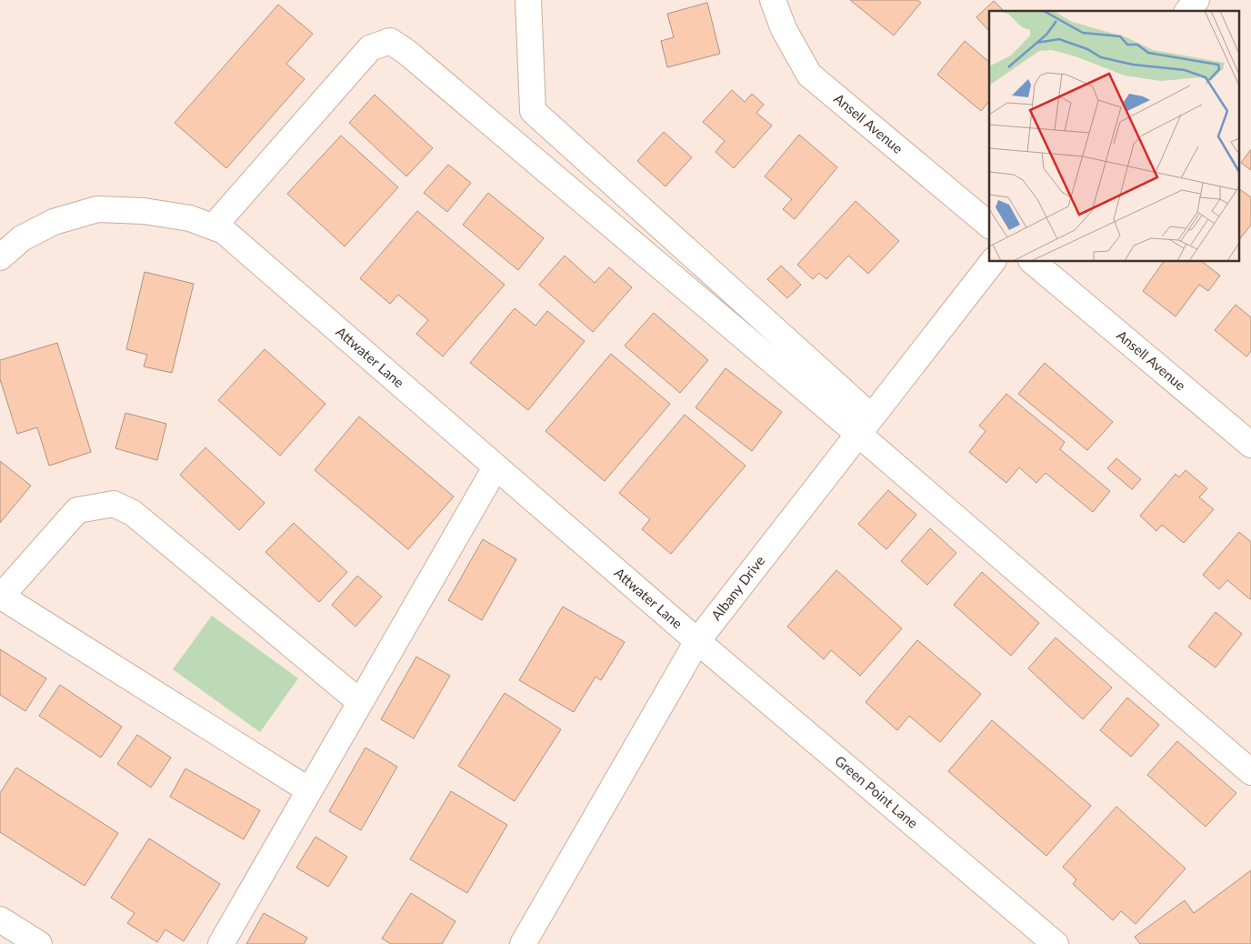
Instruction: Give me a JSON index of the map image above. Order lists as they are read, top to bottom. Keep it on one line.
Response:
{"streets":{"street":["Ansell Avenue","Attwater Lane","Albany Drive","Green Point Lane"]},"crossings":[["Attwater Lane","Albany Drive"],["Attwater Lane","Green Point Lane"],["Albany Drive","Green Point Lane"]]}
